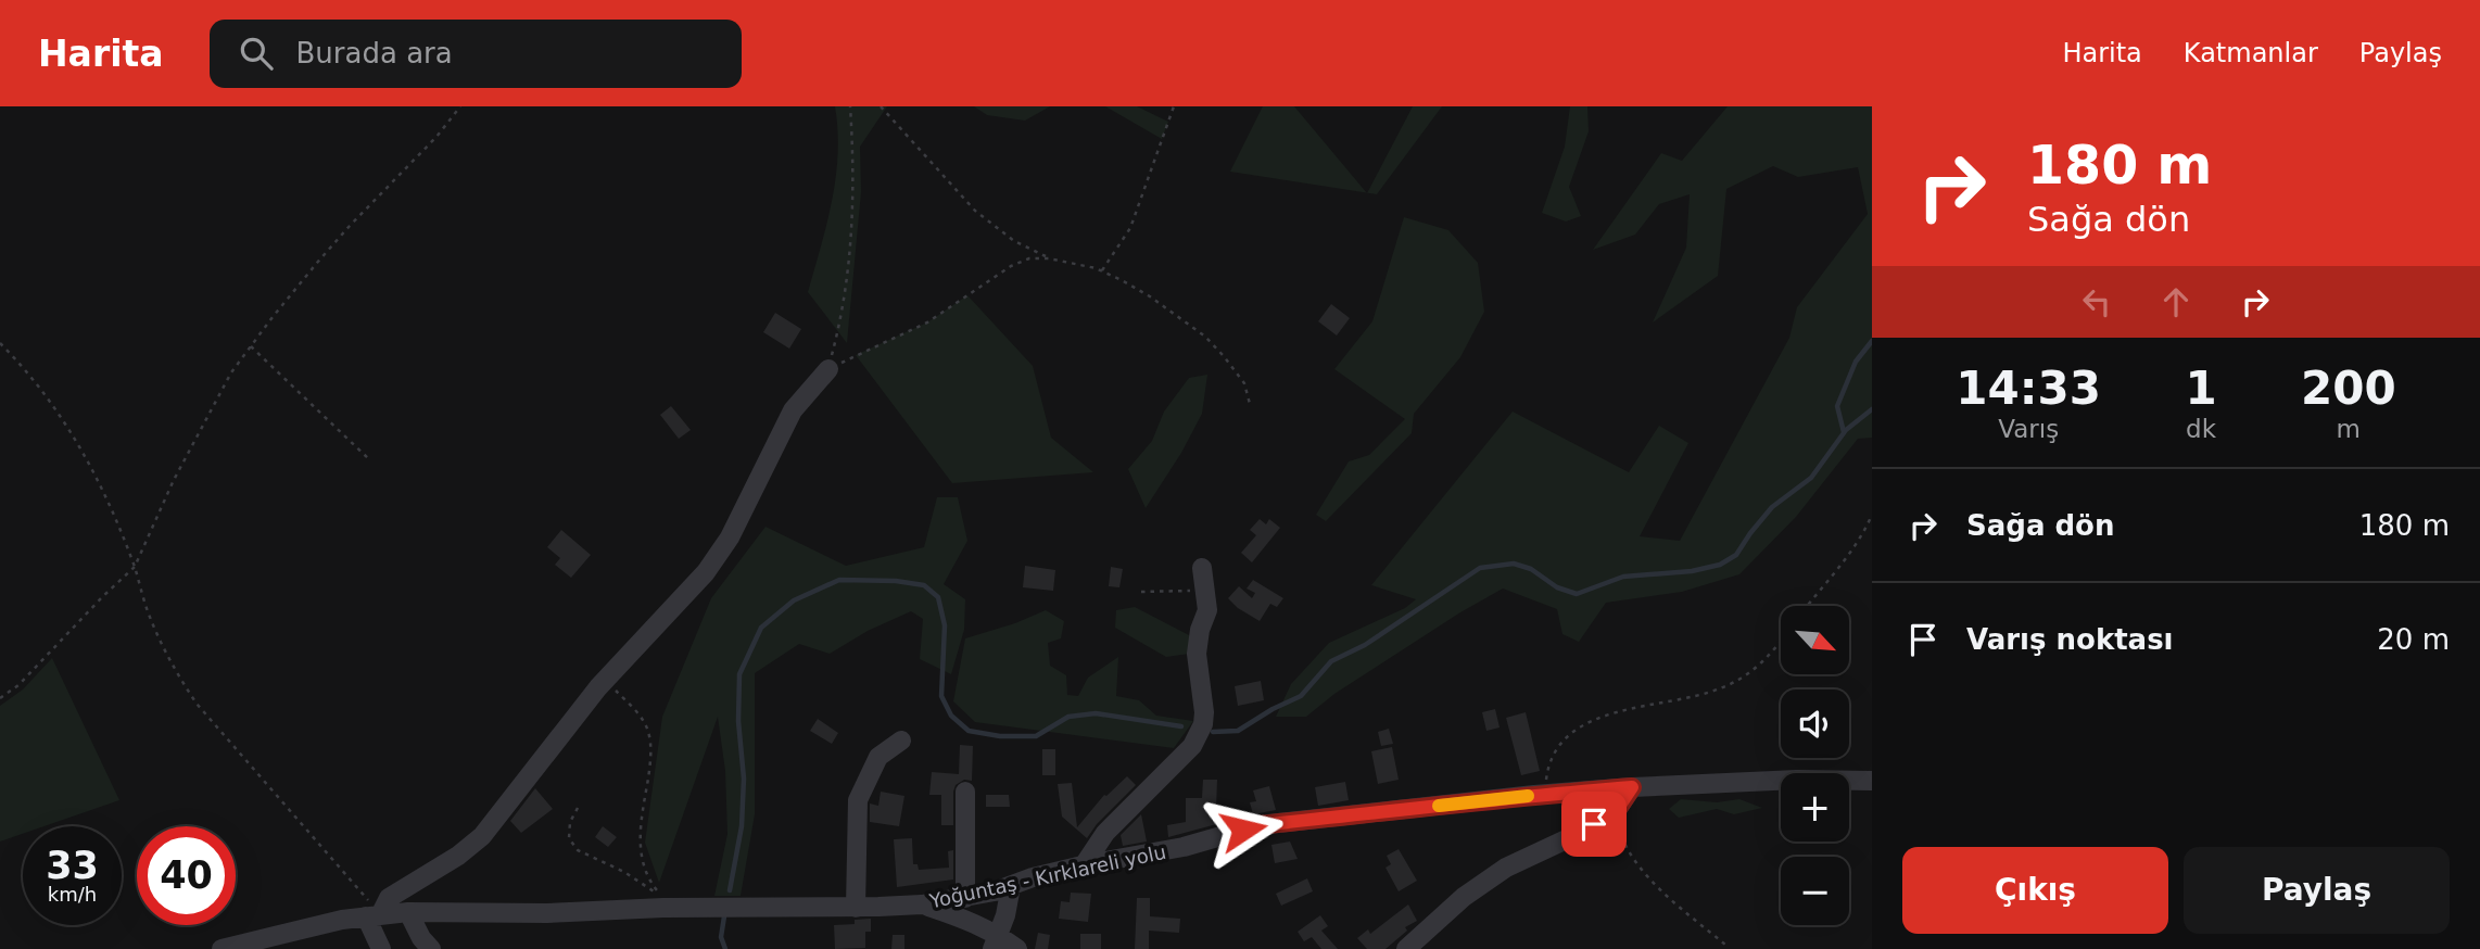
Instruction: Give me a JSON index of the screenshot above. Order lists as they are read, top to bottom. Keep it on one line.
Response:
{"streets":{"street":["Yoğuntaş - Kırklareli yolu"]},"north":"bottom right","page":{"header":"Harita","search":"Burada ara","nav":["Harita","Katmanlar","Paylaş"],"turn":["180 m","Sağa dön"],"eta":["14:33","Varış","1","dk","200","m"],"list":[{"name":"Sağa dön","value":"180 m"},{"name":"Varış noktası","value":"20 m"}],"map_buttons":["+","−"],"speed":"33 km/h","limit":"40","buttons":["Çıkış","Paylaş"]}}
